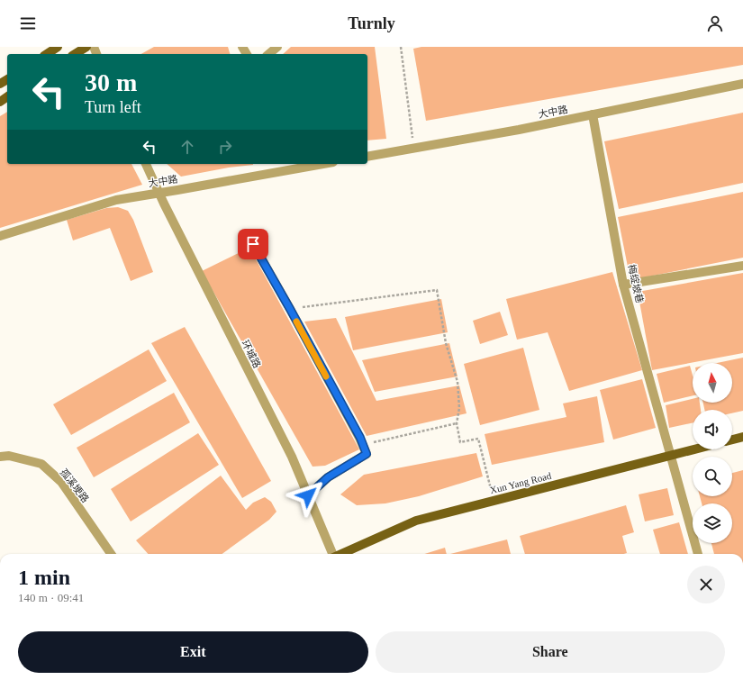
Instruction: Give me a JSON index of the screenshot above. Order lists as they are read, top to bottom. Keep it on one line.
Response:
{"streets":{"main road":["Xun Yang Road"],"street":["大中路","梅绽坡巷","环城路","孤溪埂路"]},"crossings":[["大中路","梅绽坡巷"],["大中路","环城路"],["梅绽坡巷","Xun Yang Road"]],"north":"top","page":{"header":"Turnly","turn":["30 m","Turn left"],"heading":["1 min","140 m · 09:41"],"buttons":["Exit","Share"]}}
